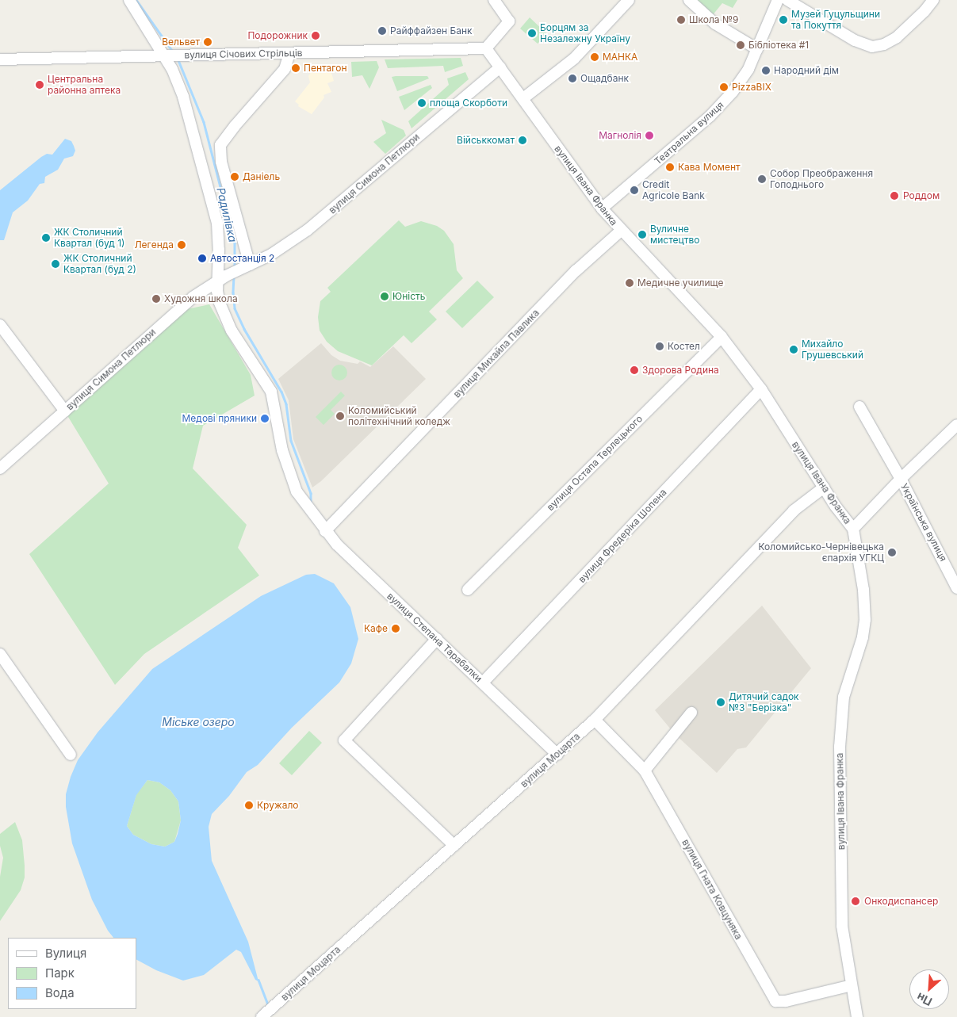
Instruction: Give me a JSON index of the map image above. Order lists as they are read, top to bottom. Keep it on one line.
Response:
{"streets":{"street":["вулиця Січових Стрільців","Театральна вулиця","вулиця Симона Петлюри","вулиця Івана Франка","вулиця Михайла Павлика","вулиця Остапа Терлецького","Українська вулиця","вулиця Фредеріка Шопена","вулиця Степана Тарабалки","вулиця Моцарта","вулиця Гната Ковцуняка"]},"crossings":[["вулиця Січових Стрільців","вулиця Івана Франка"],["Театральна вулиця","вулиця Івана Франка"],["вулиця Симона Петлюри","вулиця Івана Франка"],["вулиця Симона Петлюри","вулиця Степана Тарабалки"],["вулиця Івана Франка","вулиця Михайла Павлика"],["вулиця Івана Франка","вулиця Остапа Терлецького"],["вулиця Івана Франка","вулиця Фредеріка Шопена"],["вулиця Івана Франка","вулиця Моцарта"],["вулиця Івана Франка","вулиця Гната Ковцуняка"],["вулиця Михайла Павлика","вулиця Степана Тарабалки"],["вулиця Фредеріка Шопена","вулиця Степана Тарабалки"],["вулиця Степана Тарабалки","вулиця Моцарта"],["вулиця Моцарта","вулиця Гната Ковцуняка"]],"water":["Радилівка","Міське озеро"],"places":["Школа №9","Музей Гуцульщини та Покуття","Райффайзен Банк","Борцям за Незалежну Україну","Подорожник","Вельвет","Бібліотека #1","МАНКА","Пентагон","Народний дім","Ощадбанк","Центральна районна аптека","PizzaBIX","площа Скорботи","Магнолія","Військкомат","Кава Момент","Даніель","Собор Преображення Гоподнього","Credit Agricole Bank","Роддом","Вуличне мистецтво","ЖК Столичний Квартал (буд 1)","Легенда","Автостанція 2","ЖК Столичний Квартал (буд 2)","Медичне училище","Юність","Художня школа","Костел","Михайло Грушевський","Здорова Родина","Коломийський політехнічний коледж","Медові пряники","Коломийсько-Чернівецька єпархія УГКЦ","Кафе","Дитячий садок №3 \"Берізка\"","Кружало","Онкодиспансер"],"legend":["Вулиця","Парк","Вода"],"north":"bottom left"}
